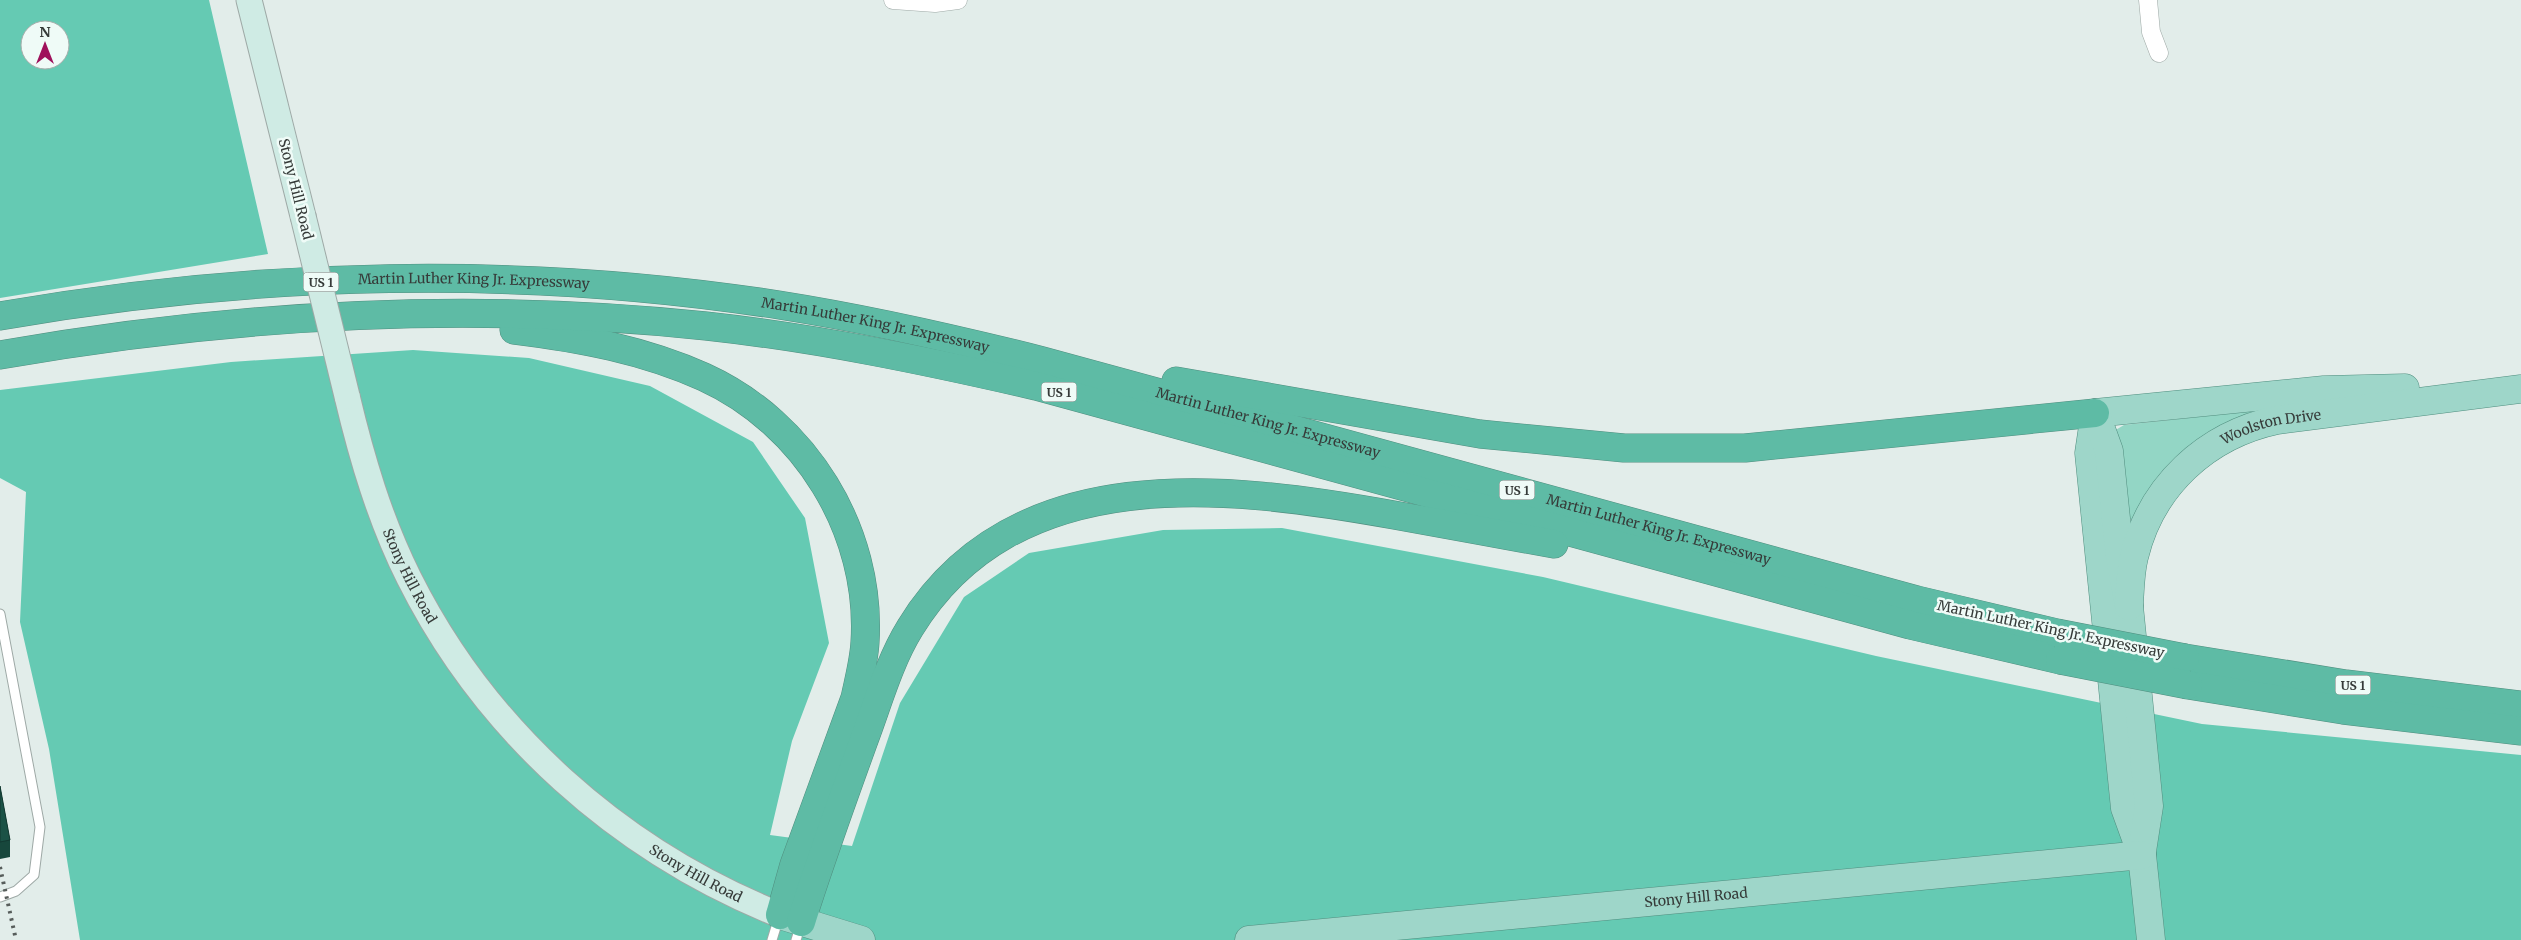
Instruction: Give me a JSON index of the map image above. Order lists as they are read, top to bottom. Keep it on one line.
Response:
{"streets":{"highway":["US 1","Martin Luther King Jr. Expressway"],"main road":["Stony Hill Road","Woolston Drive"]},"crossings":[["Stony Hill Road","Woolston Drive"]],"north":"top"}
